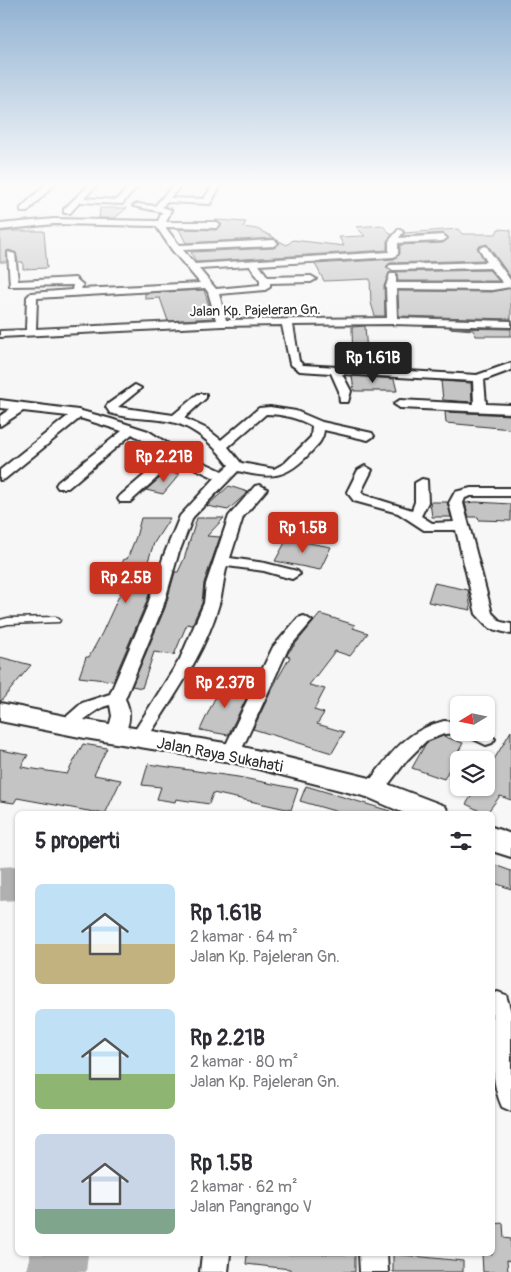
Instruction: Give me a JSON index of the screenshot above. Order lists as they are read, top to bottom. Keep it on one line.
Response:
{"streets":{"main road":["Jalan Raya Sukahati"],"street":["Jalan Kp. Pajeleran Gn."]},"north":"left","page":{"price":["Rp 1.61B","Rp 2.21B","Rp 1.5B","Rp 2.5B","Rp 2.37B"],"heading":"5 properti","list":[{"name":"Rp 1.61B","note":"2 kamar · 64 m² · Jalan Kp. Pajeleran Gn."},{"name":"Rp 2.21B","note":"2 kamar · 80 m² · Jalan Kp. Pajeleran Gn."},{"name":"Rp 1.5B","note":"2 kamar · 62 m² · Jalan Pangrango V"}]}}
